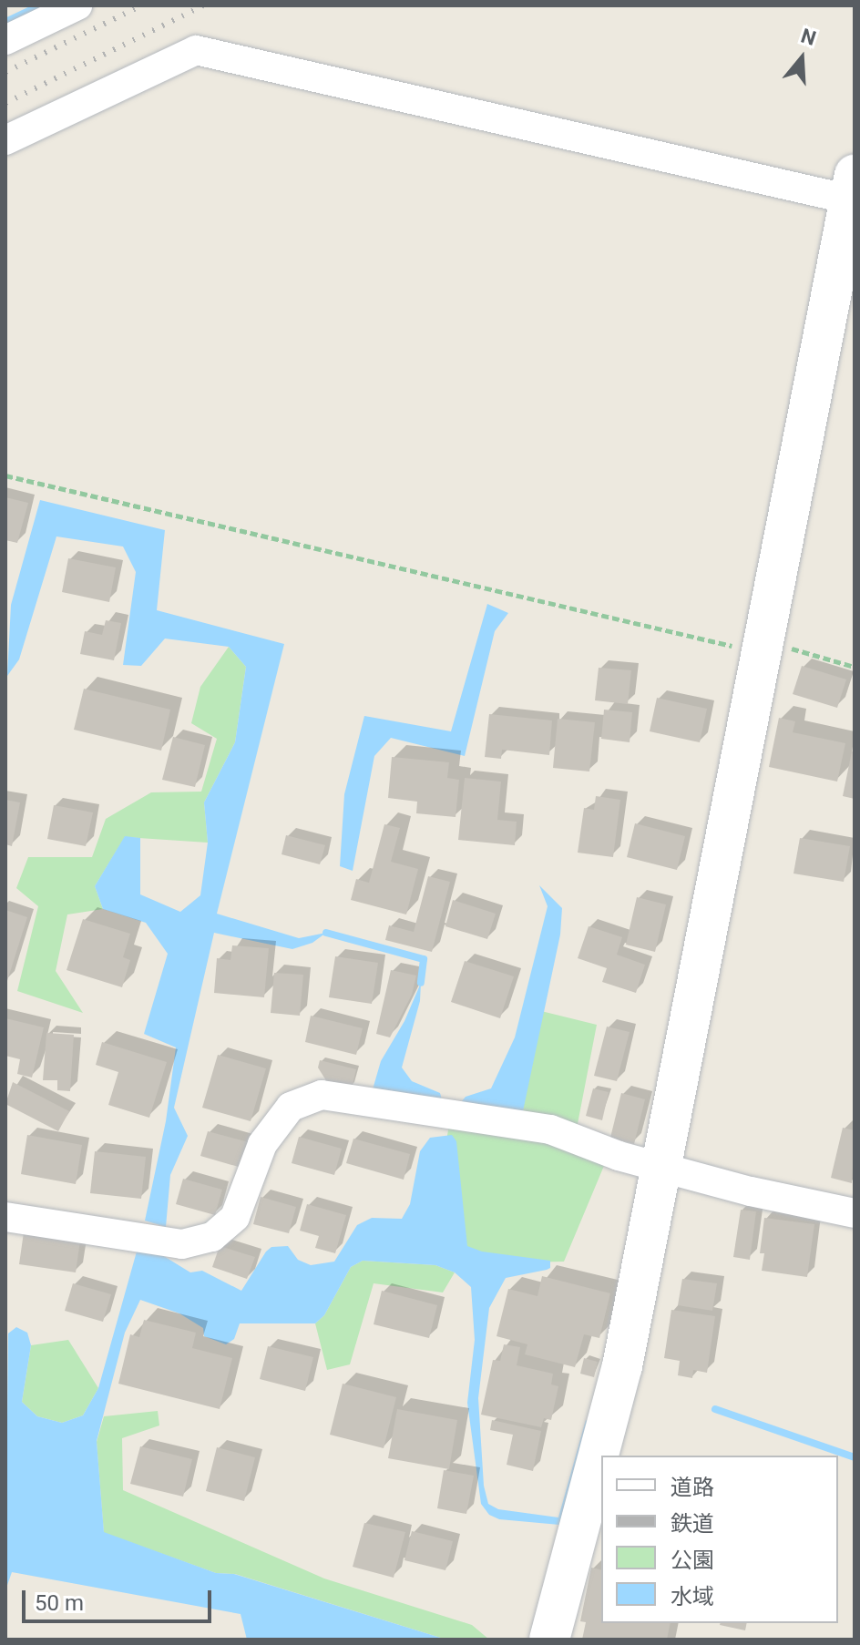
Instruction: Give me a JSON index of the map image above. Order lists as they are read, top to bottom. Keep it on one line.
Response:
{"legend":["道路","鉄道","公園","水域"],"scale_bar":"50 m","north":"top"}
